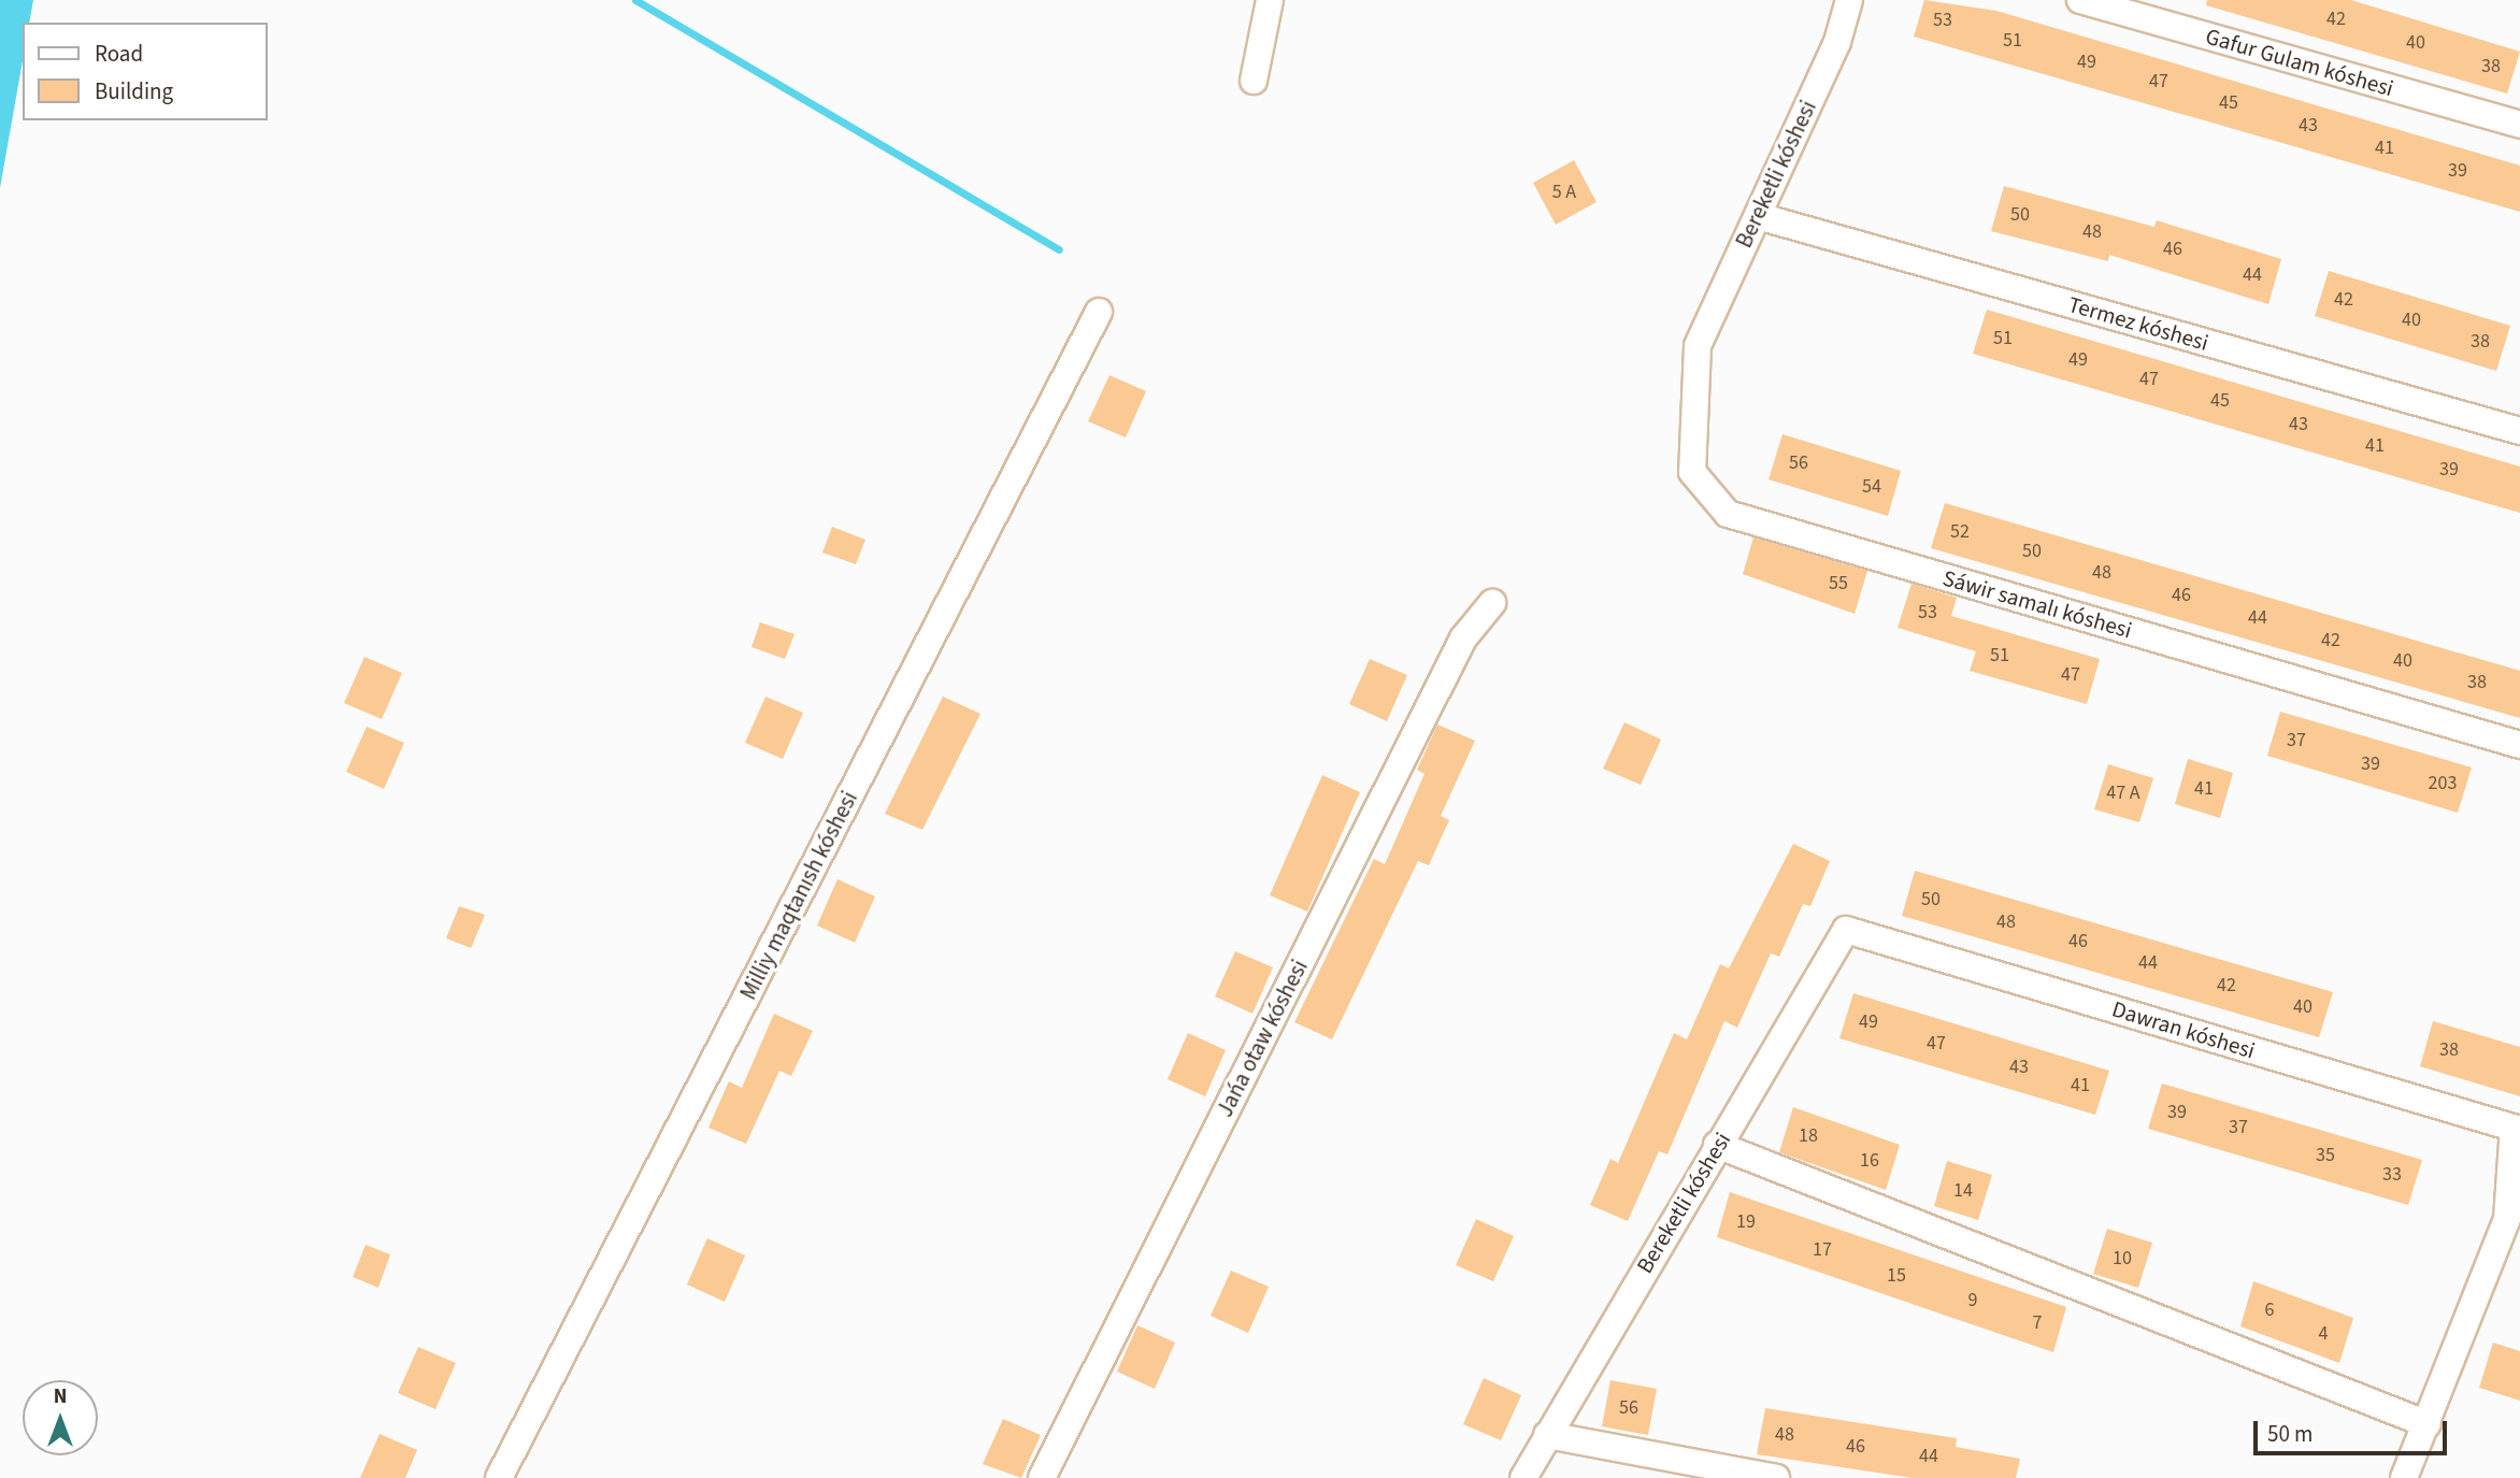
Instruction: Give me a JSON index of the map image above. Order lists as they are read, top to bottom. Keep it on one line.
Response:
{"streets":{"street":["Gafur Gulam kóshesi","Bereketli kóshesi","Termez kóshesi","Sáwir samalı kóshesi","Milliy maqtanısh kóshesi","Dawran kóshesi","Jańa otaw kóshesi"]},"crossings":[["Bereketli kóshesi","Termez kóshesi"],["Bereketli kóshesi","Sáwir samalı kóshesi"],["Bereketli kóshesi","Dawran kóshesi"]],"house_numbers":["42","53","51","40","49","38","47","45","43","41","39","5 А","50","48","46","44","42","40","51","38","49","47","45","43","41","56","39","54","52","50","48","55","46","53","44","42","51","40","47","38","37","39","203","41","47 А","50","48","46","44","42","40","49","47","38","43","41","39","37","18","35","16","33","14","19","17","10","15","9","6","7","4","56","48","46","44"],"legend":["Road","Building"],"scale_bar":"50 m","north":"top"}
